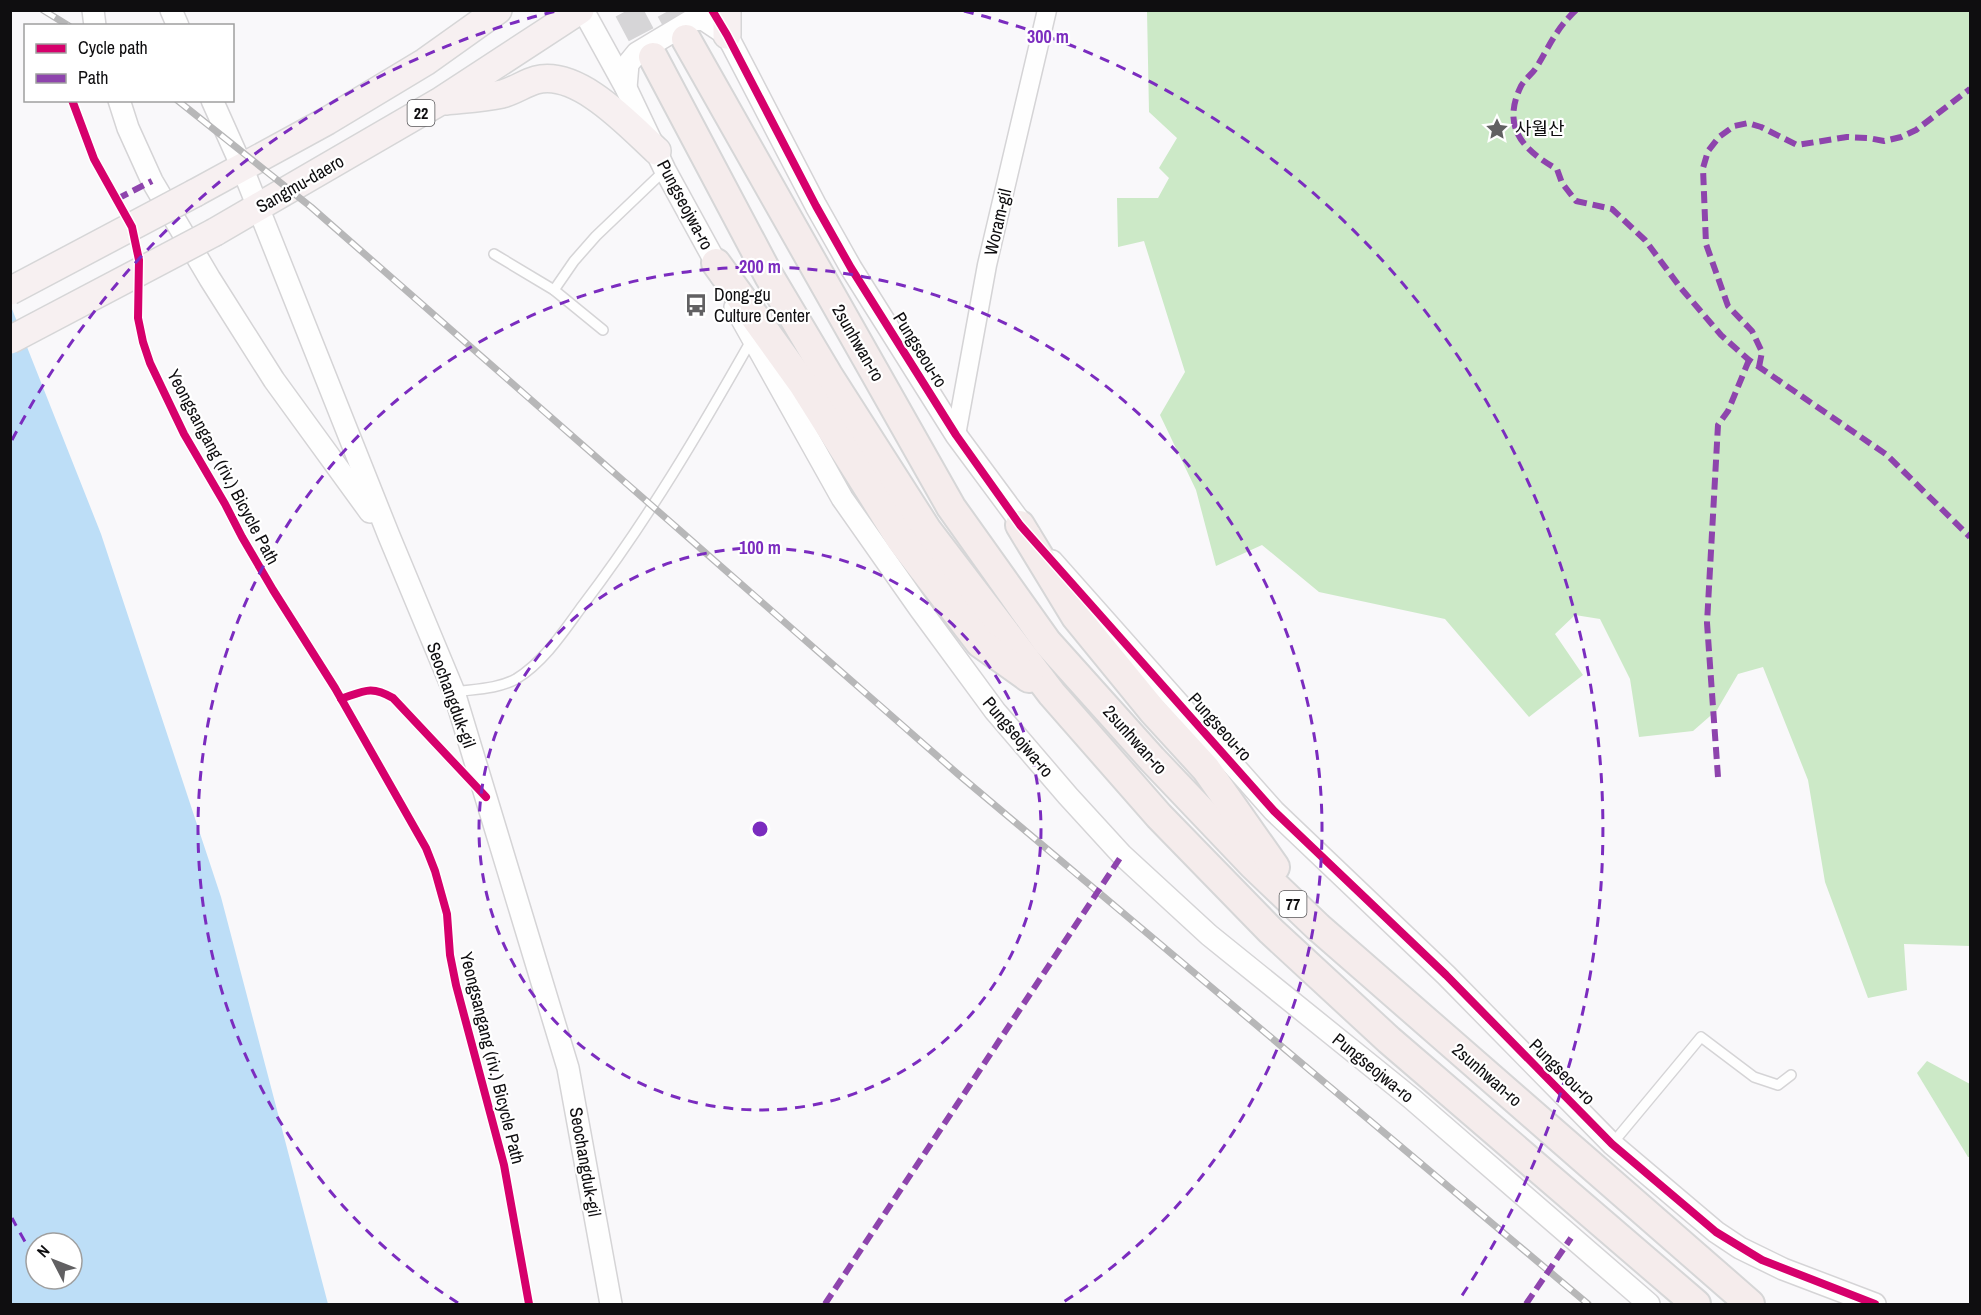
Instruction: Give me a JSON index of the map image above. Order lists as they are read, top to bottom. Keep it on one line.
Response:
{"streets":{"highway":["2sunhwan-ro","77"],"main road":["22","Sangmu-daero"],"street":["Pungseojwa-ro","Woram-gil","Pungseou-ro","Seochangduk-gil"],"cycle path":["Yeongsangang (riv.) Bicycle Path"]},"crossings":[["22","Seochangduk-gil"],["Sangmu-daero","Pungseojwa-ro"],["Sangmu-daero","Seochangduk-gil"],["Woram-gil","Pungseou-ro"]],"places":{"place":["사월산"],"bus stop":["Dong-gu Culture Center"]},"legend":["Cycle path","Path"],"north":"top left","rings":["300 m","200 m","100 m"]}
